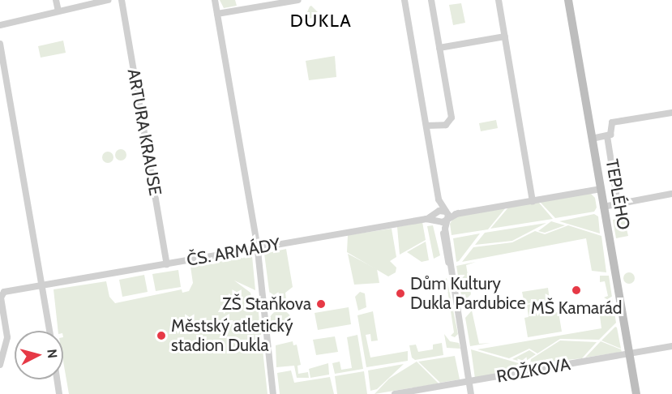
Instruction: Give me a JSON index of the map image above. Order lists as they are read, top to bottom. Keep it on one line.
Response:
{"streets":{"main road":["TEPLÉHO"],"street":["ARTURA KRAUSE","ČS. ARMÁDY","ROŽKOVA"]},"crossings":[["ARTURA KRAUSE","ČS. ARMÁDY"],["TEPLÉHO","ČS. ARMÁDY"],["TEPLÉHO","ROŽKOVA"]],"districts":["DUKLA"],"places":["MŠ Kamarád","Dům Kultury Dukla Pardubice","ZŠ Staňkova","Městský atletický stadion Dukla"],"north":"right"}
